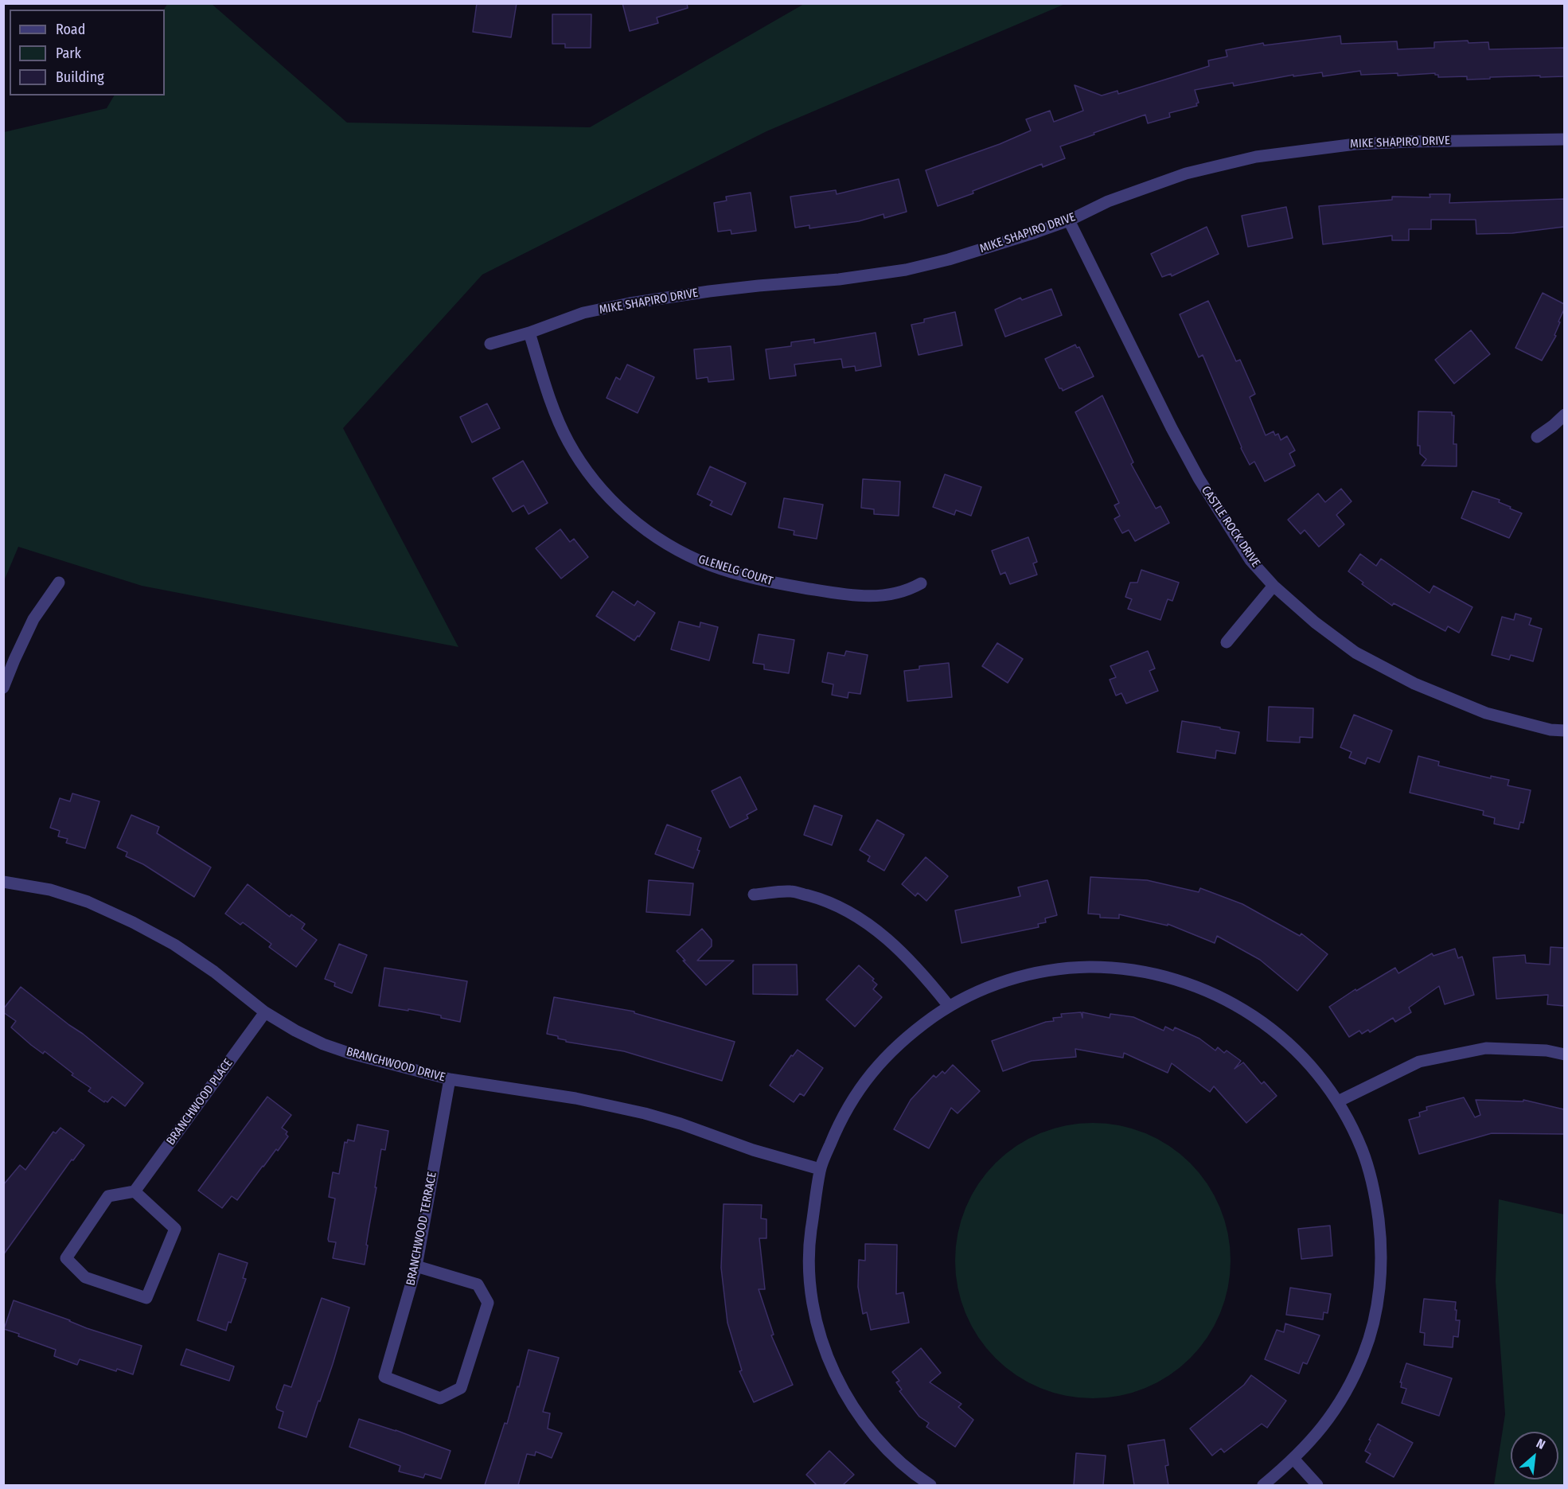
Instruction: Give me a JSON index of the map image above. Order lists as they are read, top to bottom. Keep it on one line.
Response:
{"streets":{"street":["MIKE SHAPIRO DRIVE","CASTLE ROCK DRIVE","GLENELG COURT","BRANCHWOOD DRIVE","BRANCHWOOD PLACE","BRANCHWOOD TERRACE"]},"crossings":[["MIKE SHAPIRO DRIVE","CASTLE ROCK DRIVE"],["MIKE SHAPIRO DRIVE","GLENELG COURT"],["BRANCHWOOD DRIVE","BRANCHWOOD PLACE"],["BRANCHWOOD DRIVE","BRANCHWOOD TERRACE"]],"legend":["Road","Park","Building"],"north":"top right"}
